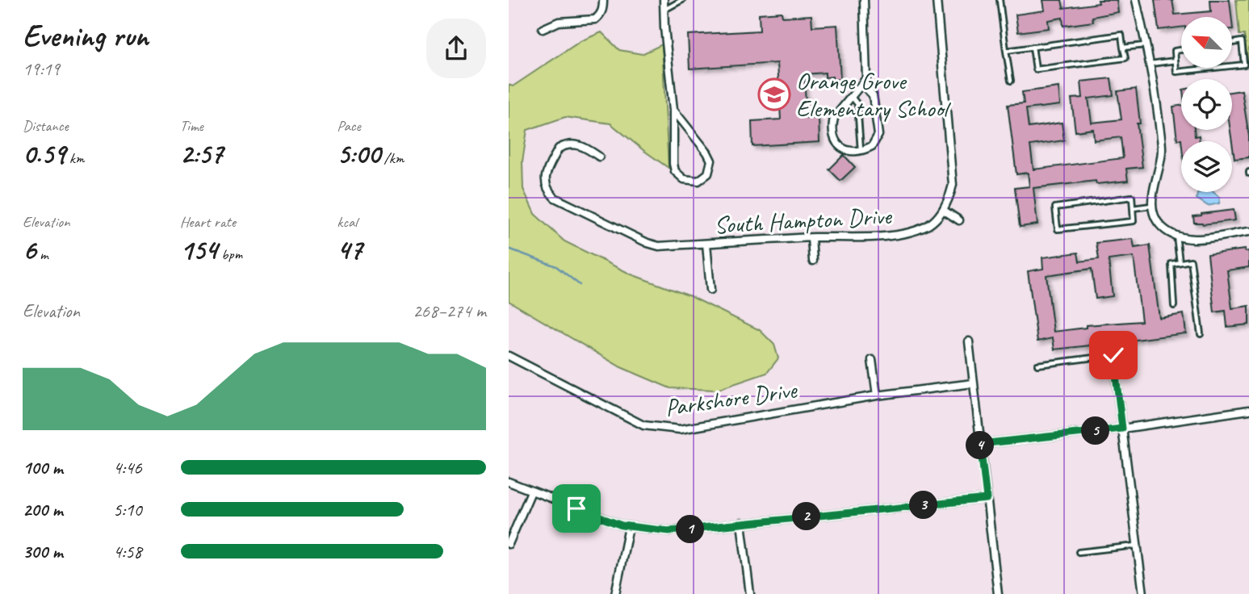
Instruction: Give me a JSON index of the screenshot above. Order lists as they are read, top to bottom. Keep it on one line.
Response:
{"streets":{"street":["South Hampton Drive","Parkshore Drive"]},"places":{"school or university":["Orange Grove Elementary School"]},"north":"top left","page":{"heading":["Evening run","19:19"],"stats":[["Distance","0.59 km"],["Time","2:57"],["Pace","5:00 /km"],["Elevation","6 m"],["Heart rate","154 bpm"],["kcal","47"]],"chart":["Elevation","268–274 m"],"pins":["5","4","3","2","1"],"list":[{"name":"100 m","note":"4:46"},{"name":"200 m","note":"5:10"},{"name":"300 m","note":"4:58"}]}}
